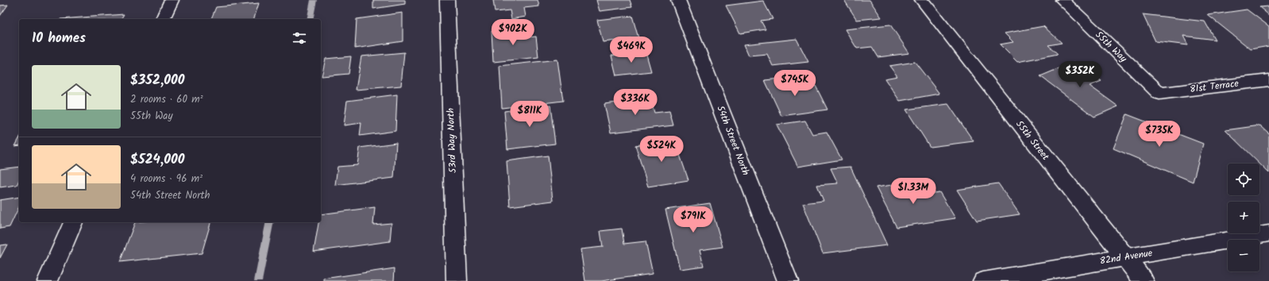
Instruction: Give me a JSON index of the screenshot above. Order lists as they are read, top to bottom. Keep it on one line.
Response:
{"streets":{"street":["55th Way","81st Terrace","53rd Way North","54th Street North","55th Street","82nd Avenue"]},"crossings":[["55th Way","81st Terrace"],["55th Street","82nd Avenue"]],"page":{"price":["$902K","$469K","$352K","$745K","$336K","$811K","$735K","$524K","$1.33M","$791K"],"heading":"10 homes","list":[{"name":"$352,000","note":"2 rooms · 60 m² · 55th Way"},{"name":"$524,000","note":"4 rooms · 96 m² · 54th Street North"}],"map_buttons":["+","−"]}}
